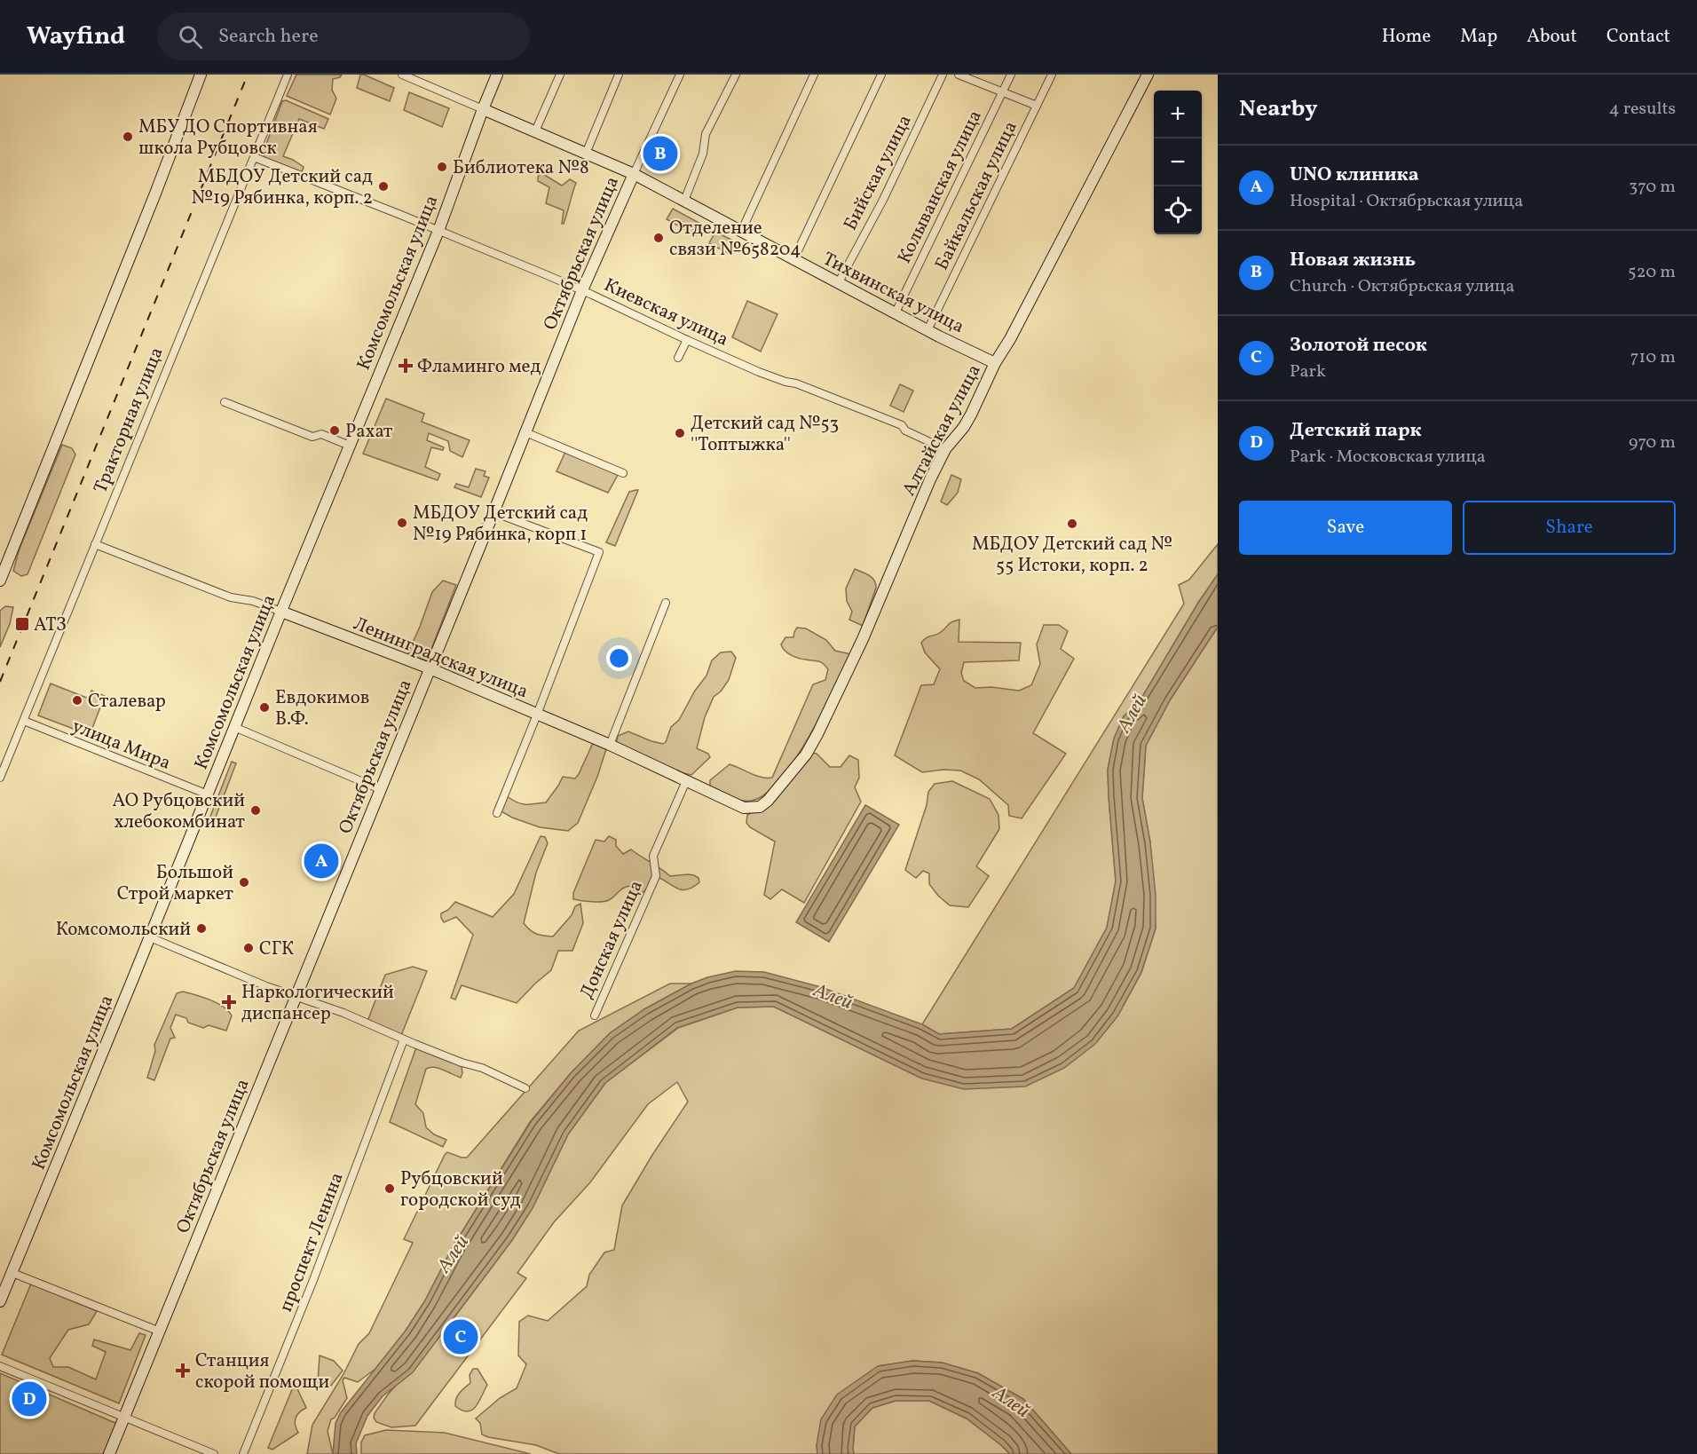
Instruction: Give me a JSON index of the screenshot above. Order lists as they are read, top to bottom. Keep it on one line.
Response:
{"streets":{"main road":["Октябрьская улица","Комсомольская улица","Тихвинская улица","Алтайская улица","Ленинградская улица"],"street":["Бийская улица","Колыванская улица","Байкальская улица","Киевская улица","Тракторная улица","улица Мира","Донская улица","проспект Ленина"]},"crossings":[["Бийская улица","Тихвинская улица"],["Колыванская улица","Тихвинская улица"],["Байкальская улица","Тихвинская улица"],["Октябрьская улица","Тихвинская улица"],["Октябрьская улица","Киевская улица"],["Октябрьская улица","Ленинградская улица"],["Комсомольская улица","Тихвинская улица"],["Комсомольская улица","Киевская улица"],["Комсомольская улица","Ленинградская улица"],["Комсомольская улица","улица Мира"],["Тихвинская улица","Алтайская улица"],["Киевская улица","Тракторная улица"],["Киевская улица","Алтайская улица"],["Тракторная улица","Ленинградская улица"],["Тракторная улица","улица Мира"],["Алтайская улица","Ленинградская улица"],["Ленинградская улица","Донская улица"]],"water":["Алей"],"places":{"other":["МБУ ДО Спортивная школа Рубцовск","Библиотека №8","МБДОУ Детский сад №19 Рябинка, корп. 2","Отделение связи №658204","Рахат","Детский сад №53 ''Топтыжка''","МБДОУ Детский сад №19 Рябинка, корп 1","МБДОУ Детский сад № 55 Истоки, корп. 2","Сталевар","Евдокимов В.Ф.","АО Рубцовский хлебокомбинат","Большой Строй маркет","Комсомольский","СГК","Рубцовский городской суд"],"health":["Фламинго мед","Наркологический диспансер","Станция скорой помощи"],"transit":["АТЗ"]},"page":{"header":"Wayfind","search":"Search here","nav":["Home","Map","About","Contact"],"heading":["Nearby","4 results"],"map_buttons":["+","−"],"pins":["B","A","C","D"],"list":[{"mark":"A","name":"UNO клиника","note":"Hospital · Октябрьская улица","value":"370 m"},{"mark":"B","name":"Новая жизнь","note":"Church · Октябрьская улица","value":"520 m"},{"mark":"C","name":"Золотой песок","note":"Park","value":"710 m"},{"mark":"D","name":"Детский парк","note":"Park · Московская улица","value":"970 m"}],"buttons":["Save","Share"]}}
